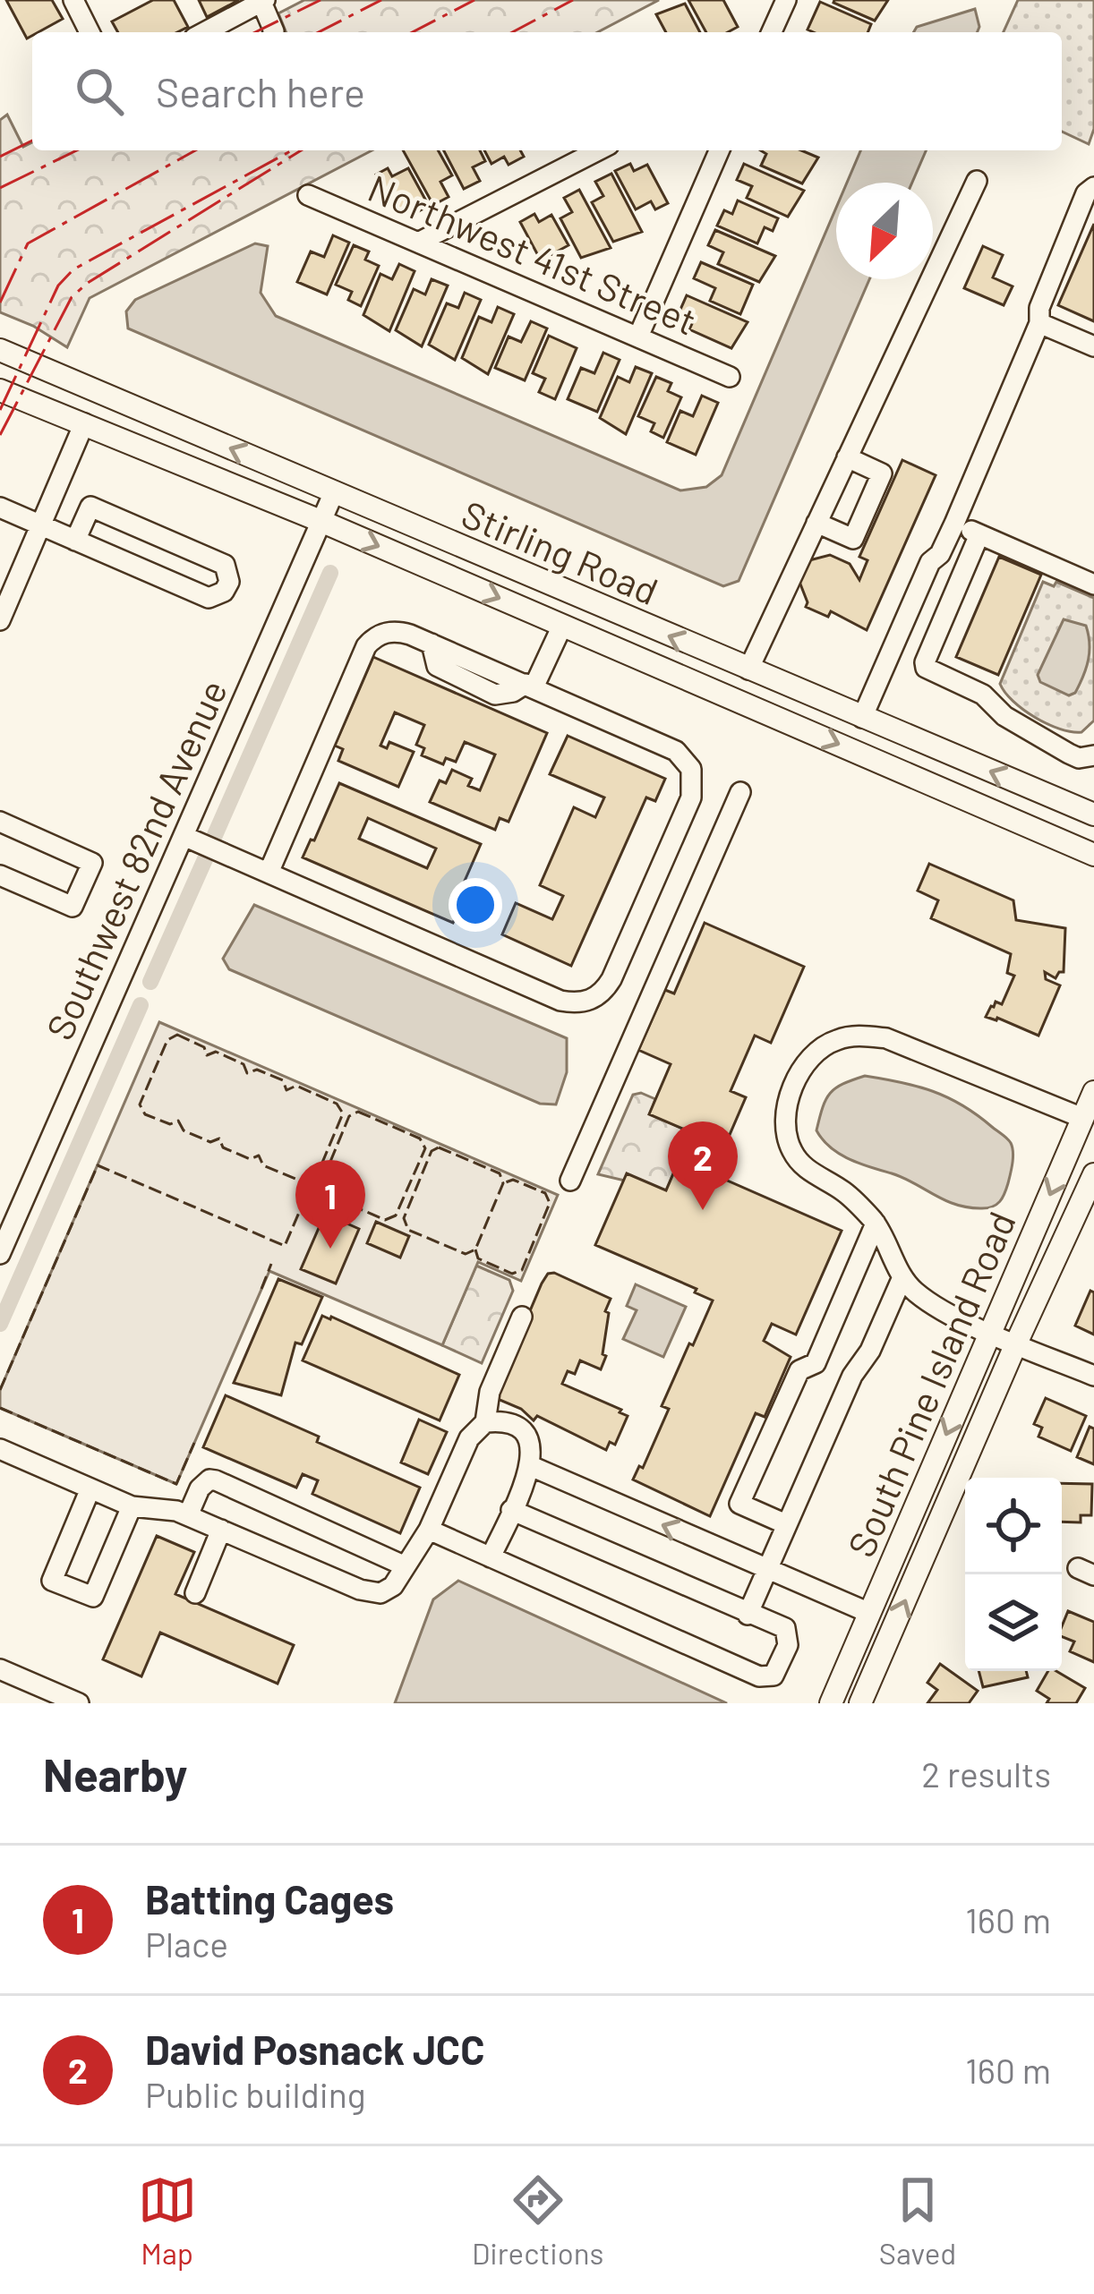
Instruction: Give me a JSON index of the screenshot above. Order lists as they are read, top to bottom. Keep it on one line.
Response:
{"streets":{"main road":["Stirling Road","South Pine Island Road"],"street":["Northwest 41st Street","Southwest 82nd Avenue"]},"crossings":[["Stirling Road","Southwest 82nd Avenue"]],"north":"bottom left","page":{"search":"Search here","pins":["2","1"],"heading":["Nearby","2 results"],"list":[{"mark":"1","name":"Batting Cages","note":"Place","value":"160 m"},{"mark":"2","name":"David Posnack JCC","note":"Public building","value":"160 m"}],"nav":["Map","Directions","Saved"]}}
